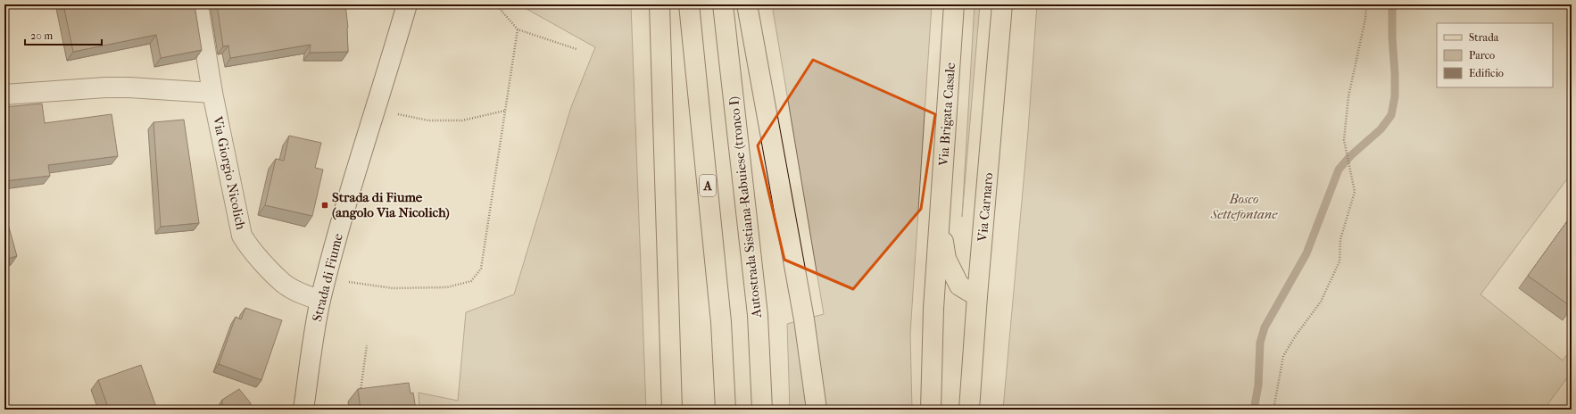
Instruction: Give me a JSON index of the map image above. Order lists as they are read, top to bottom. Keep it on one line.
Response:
{"streets":{"main road":["Via Brigata Casale","A","Autostrada Sistiana-Rabuiese (tronco I)","Via Carnaro"],"street":["Via Giorgio Nicolich","Strada di Fiume"]},"crossings":[["Via Giorgio Nicolich","Strada di Fiume"]],"parks":["Bosco Settefontane"],"places":{"transit":["Strada di Fiume (angolo Via Nicolich)"]},"legend":["Strada","Parco","Edificio"],"scale_bar":"20 m"}
